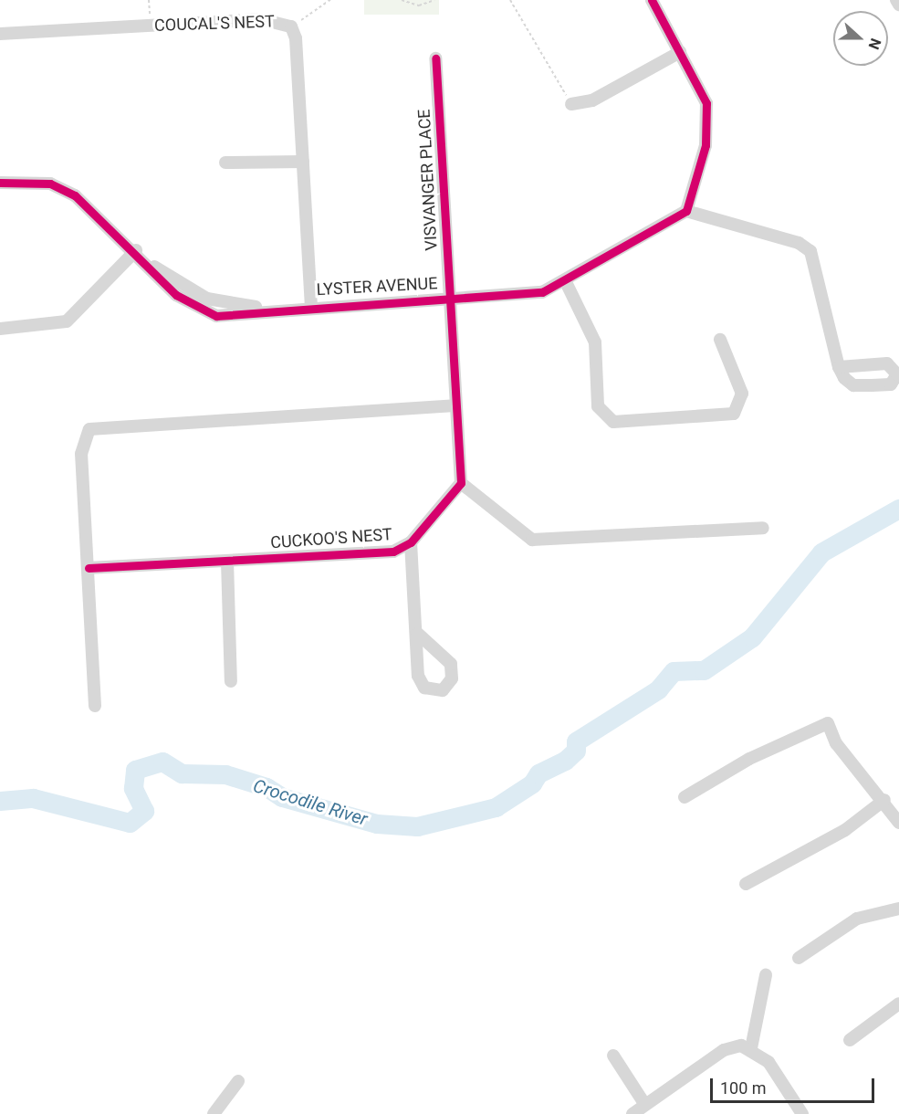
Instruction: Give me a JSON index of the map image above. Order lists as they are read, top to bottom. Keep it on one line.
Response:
{"streets":{"street":["COUCAL'S NEST","VISVANGER PLACE","LYSTER AVENUE","CUCKOO'S NEST"]},"crossings":[["COUCAL'S NEST","LYSTER AVENUE"],["VISVANGER PLACE","LYSTER AVENUE"]],"water":["Crocodile River"],"scale_bar":"100 m","north":"right"}
